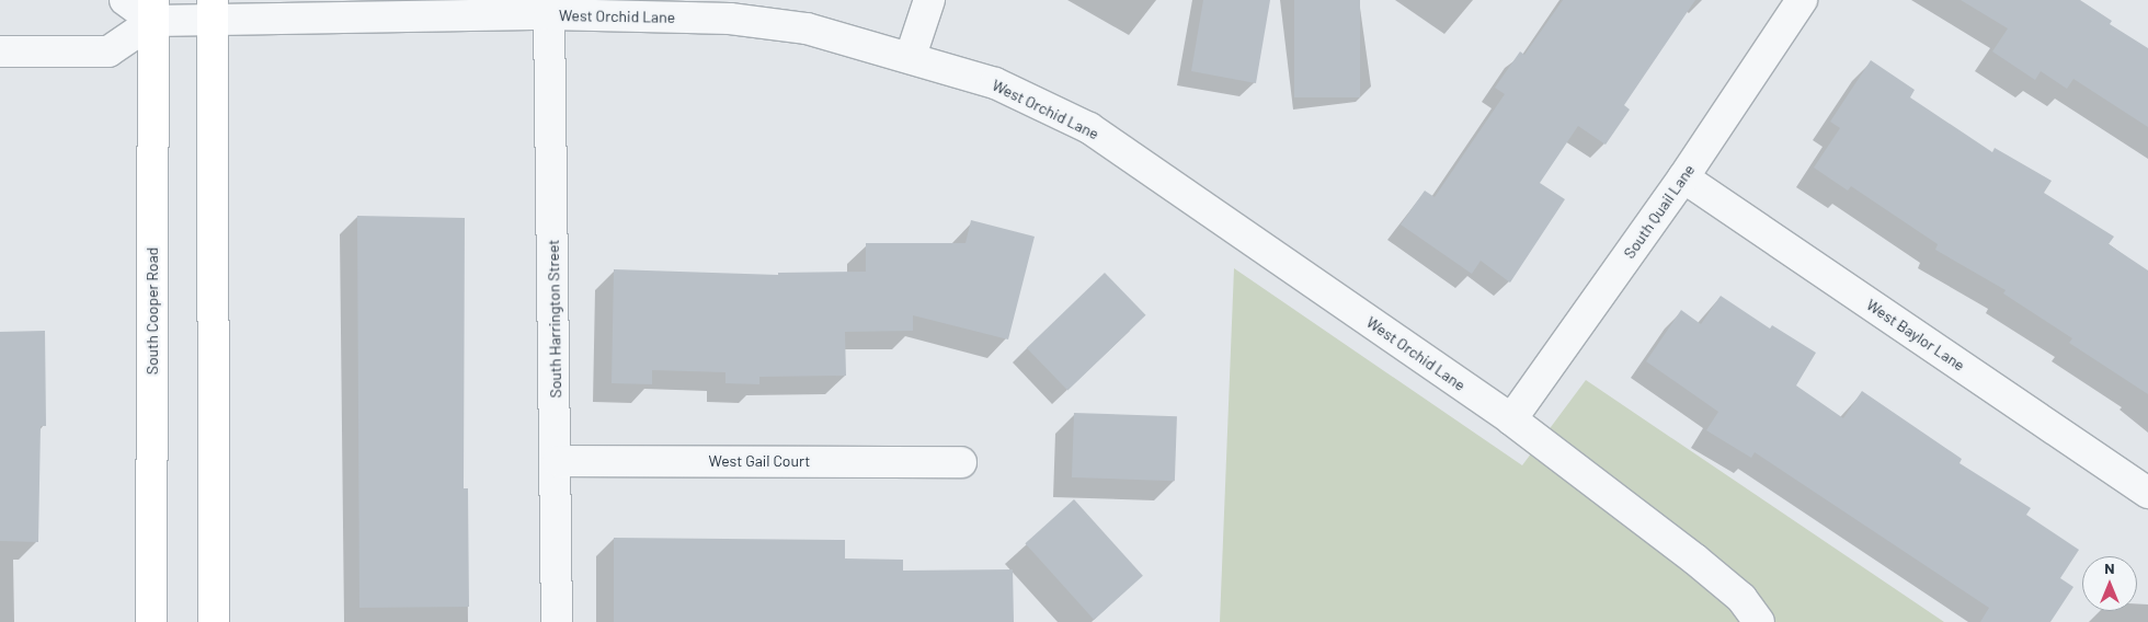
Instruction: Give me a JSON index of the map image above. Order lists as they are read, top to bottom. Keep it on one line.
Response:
{"streets":{"main road":["South Cooper Road"],"street":["West Orchid Lane","South Quail Lane","South Harrington Street","West Baylor Lane","West Gail Court"]},"crossings":[["West Orchid Lane","South Quail Lane"],["West Orchid Lane","South Cooper Road"],["West Orchid Lane","South Harrington Street"],["South Quail Lane","West Baylor Lane"],["South Harrington Street","West Gail Court"]],"north":"top"}
